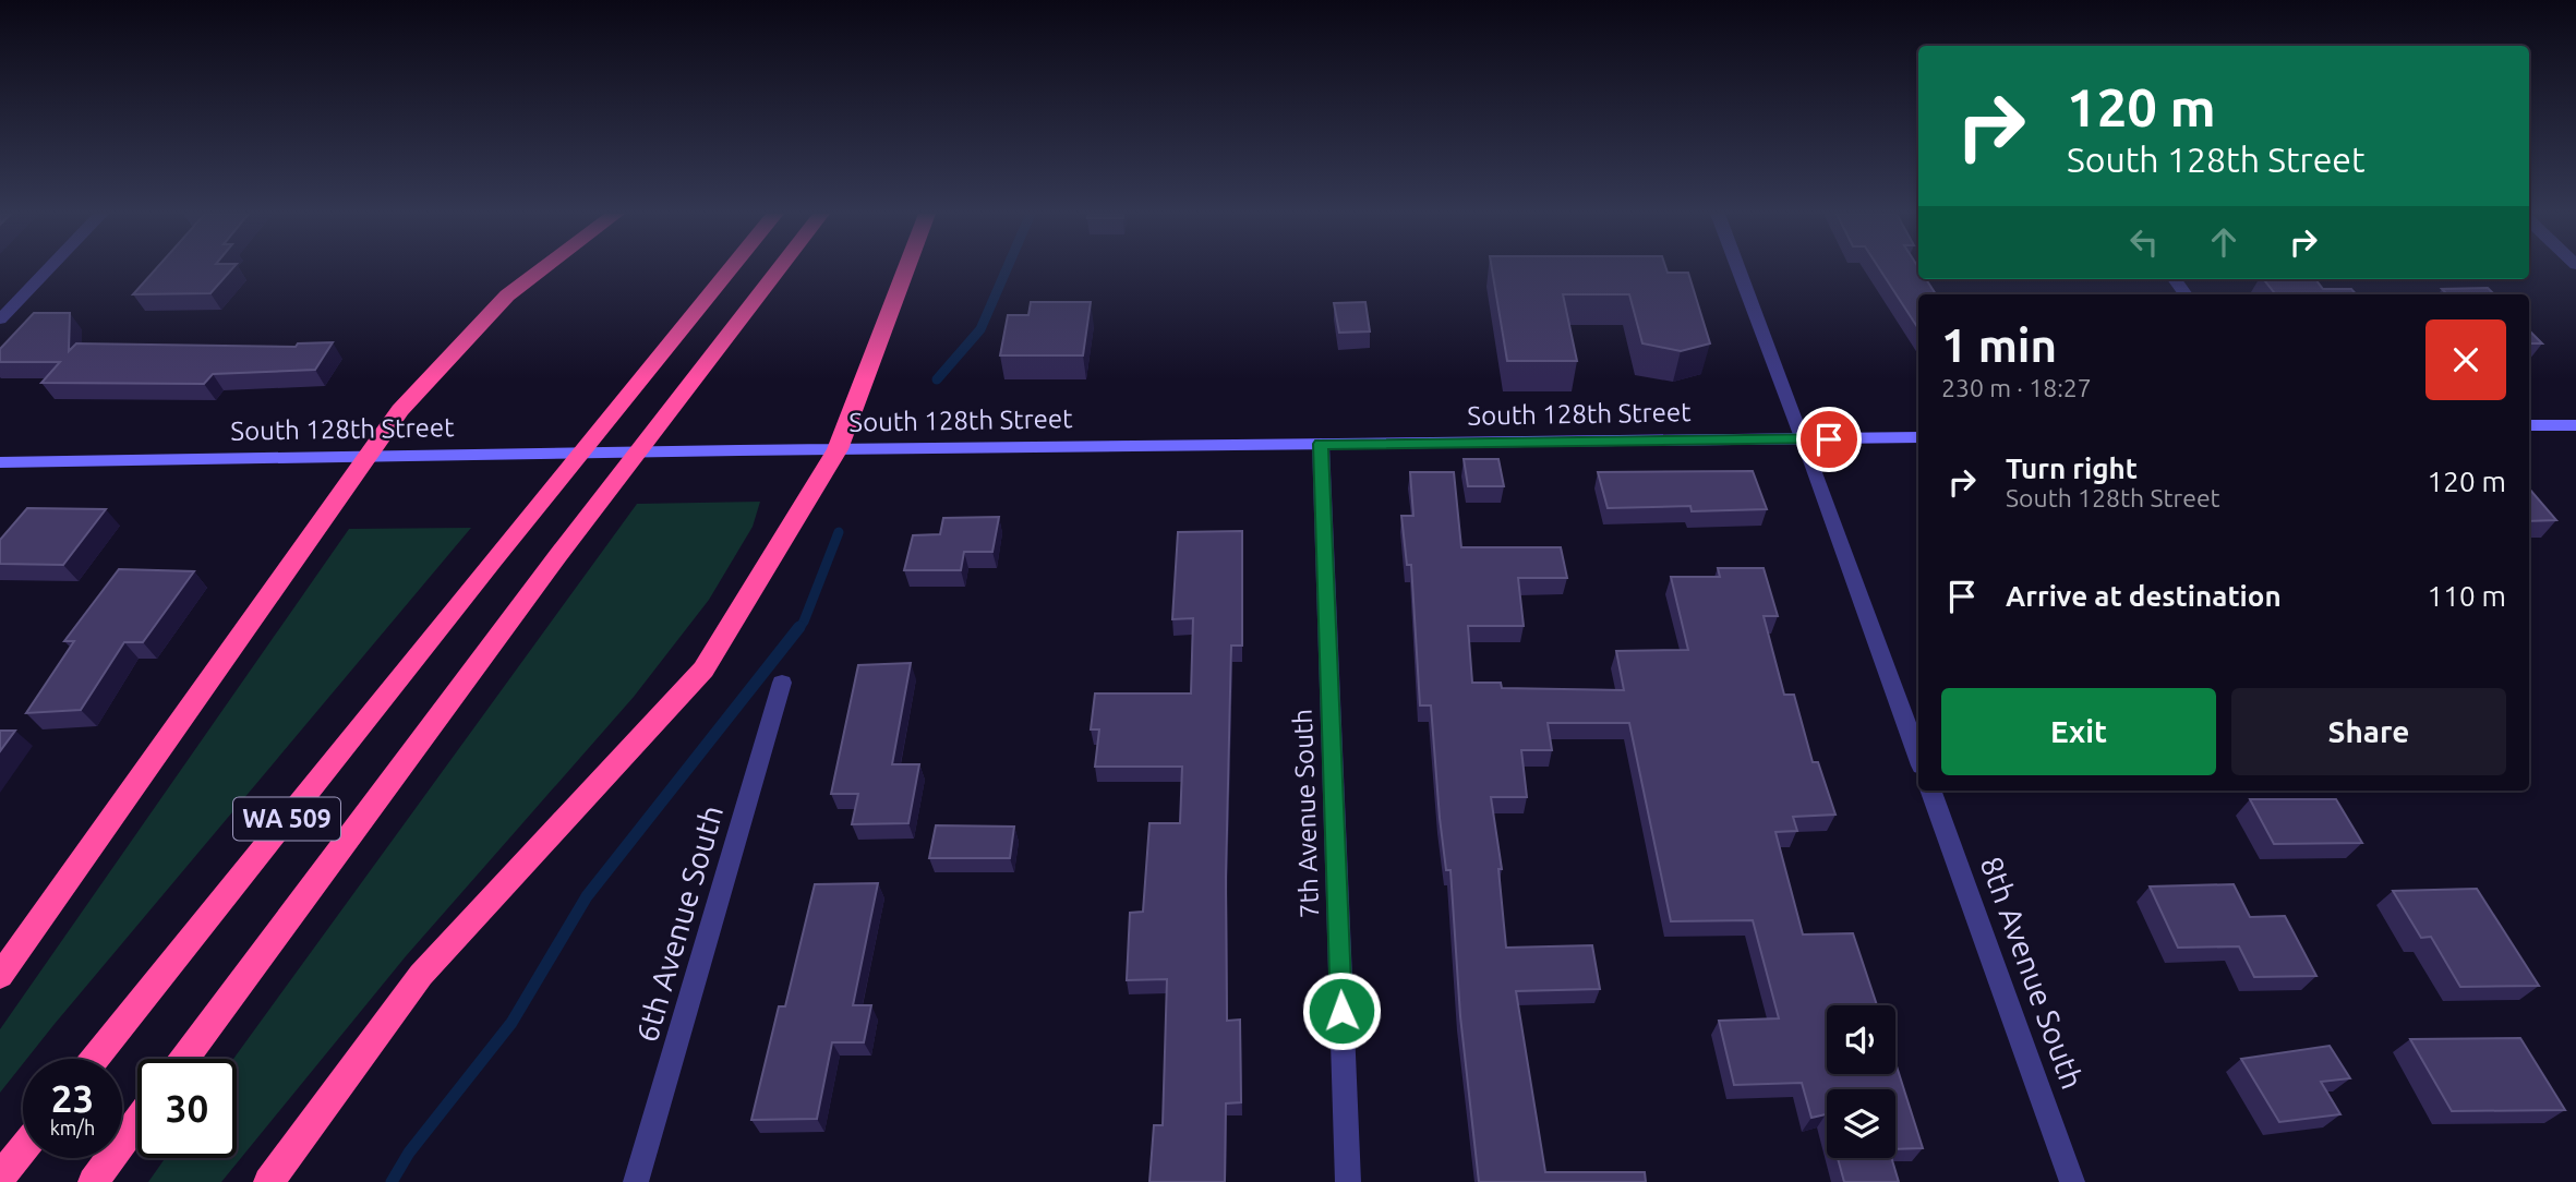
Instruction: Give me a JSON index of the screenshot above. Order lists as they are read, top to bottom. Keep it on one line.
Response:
{"streets":{"highway":["WA 509"],"main road":["South 128th Street"],"street":["7th Avenue South","6th Avenue South","8th Avenue South"]},"crossings":[["South 128th Street","7th Avenue South"]],"page":{"turn":["120 m","South 128th Street"],"heading":["1 min","230 m · 18:27"],"list":[{"name":"Turn right","note":"South 128th Street","value":"120 m"},{"name":"Arrive at destination","value":"110 m"}],"buttons":["Exit","Share"],"speed":"23 km/h","limit":"30"}}
